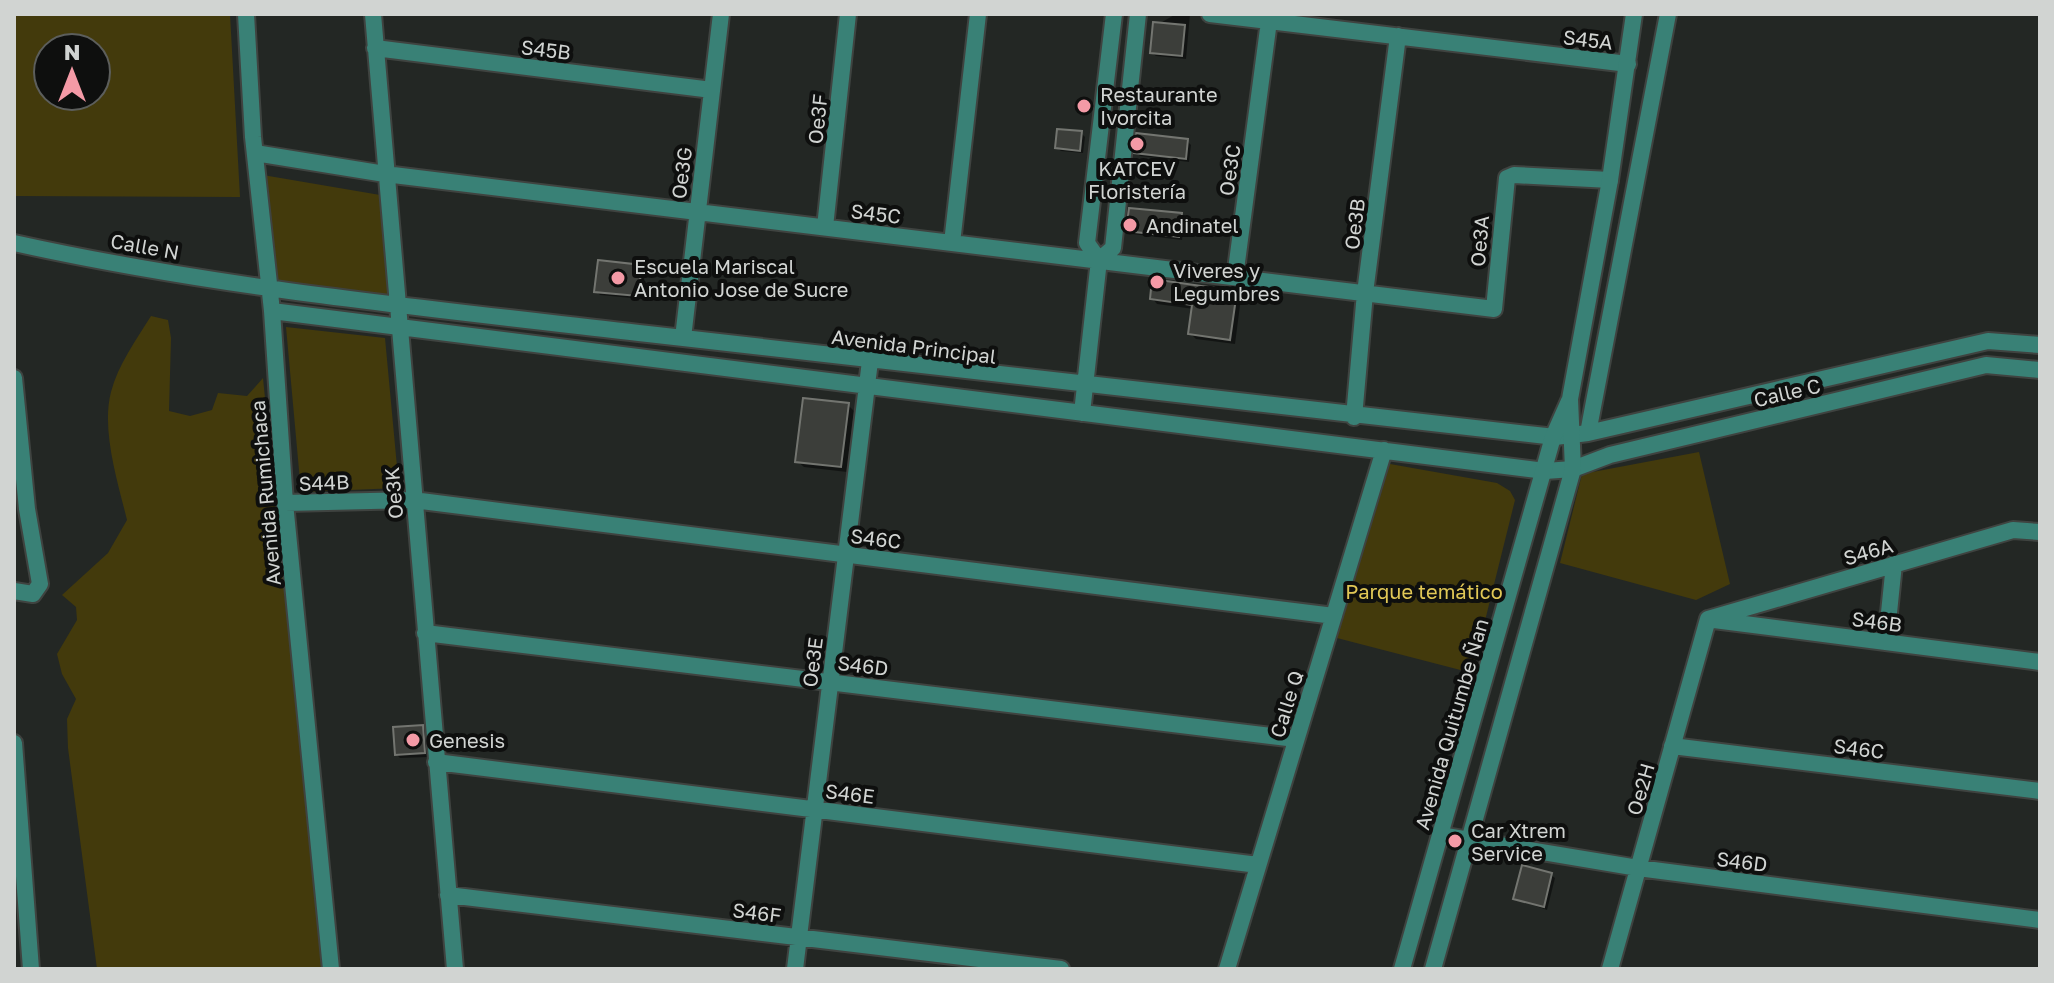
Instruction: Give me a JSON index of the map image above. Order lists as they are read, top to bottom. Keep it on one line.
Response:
{"streets":{"street":["S45A","S45B","Oe3F","Oe3C","Oe3G","S45C","Oe3B","Oe3A","Calle N","Avenida Principal","Calle C","S44B","Avenida Rumichaca","Oe3K","S46C","S46A","S46B","Oe3E","S46D","Calle Q","Avenida Quitumbe Ñan","Oe2H","S46E","S46F"]},"crossings":[["S45A","Oe3C"],["S45A","Oe3B"],["S45A","Avenida Quitumbe Ñan"],["S45B","Oe3G"],["S45B","Oe3K"],["Oe3F","S45C"],["Oe3C","S45C"],["Oe3G","S45C"],["Oe3G","Avenida Principal"],["S45C","Oe3B"],["S45C","Oe3A"],["S45C","Avenida Rumichaca"],["S45C","Oe3K"],["Oe3B","Avenida Principal"],["Oe3A","Avenida Quitumbe Ñan"],["Calle N","Avenida Principal"],["Calle N","Avenida Rumichaca"],["Avenida Principal","Calle C"],["Avenida Principal","Avenida Rumichaca"],["Avenida Principal","Oe3K"],["Avenida Principal","Oe3E"],["Avenida Principal","Avenida Quitumbe Ñan"],["Calle C","Avenida Quitumbe Ñan"],["S44B","Avenida Rumichaca"],["S44B","Oe3K"],["S44B","S46C"],["Oe3K","S46C"],["Oe3K","S46D"],["Oe3K","S46E"],["Oe3K","S46F"],["S46C","Oe3E"],["S46C","Calle Q"],["S46C","Oe2H"],["S46A","S46B"],["S46A","Oe2H"],["S46B","Oe2H"],["Oe3E","S46D"],["Oe3E","S46E"],["Oe3E","S46F"],["S46D","Calle Q"],["S46D","Avenida Quitumbe Ñan"],["S46D","Oe2H"],["Calle Q","S46E"]],"parks":["Parque temático"],"places":["Restaurante Ivorcita","KATCEV Floristería","Andinatel","Escuela Mariscal Antonio Jose de Sucre","Viveres y Legumbres","Genesis","Car Xtrem Service"],"north":"top"}
